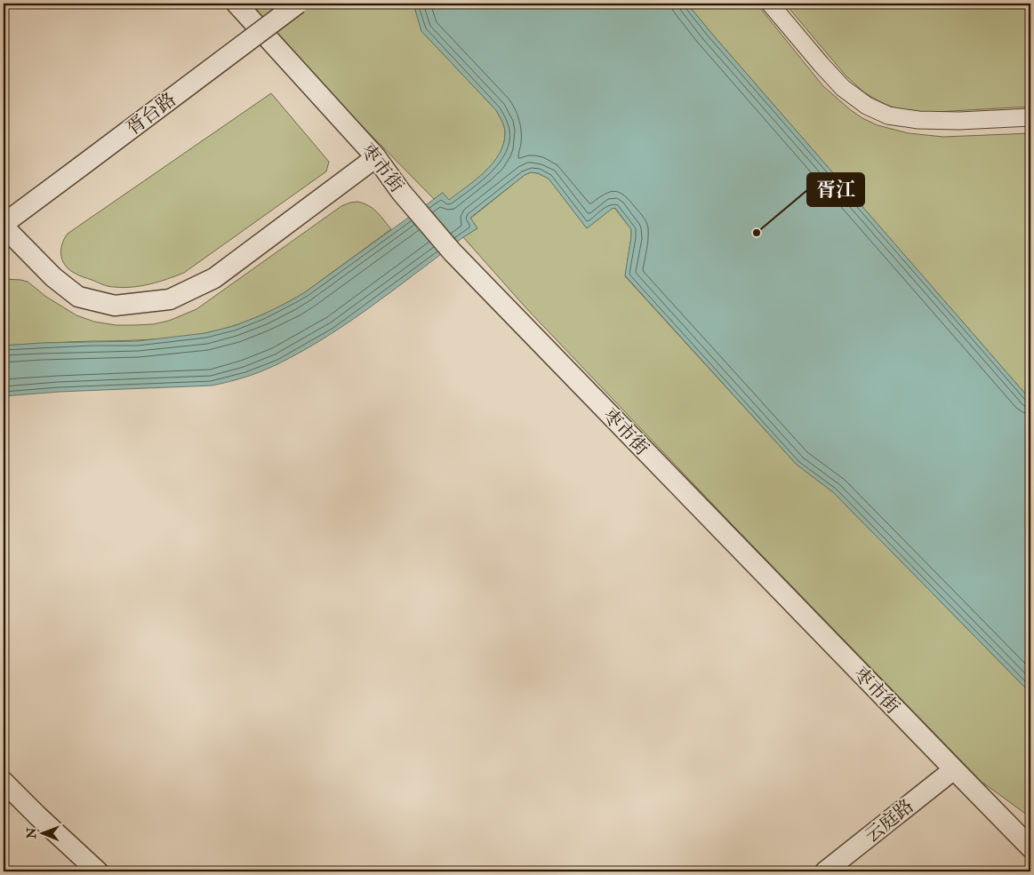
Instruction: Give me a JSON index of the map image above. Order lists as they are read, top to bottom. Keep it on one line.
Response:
{"streets":{"street":["胥台路","枣市街","云庭路"]},"crossings":[["枣市街","云庭路"]],"places":["胥江"],"north":"left"}
